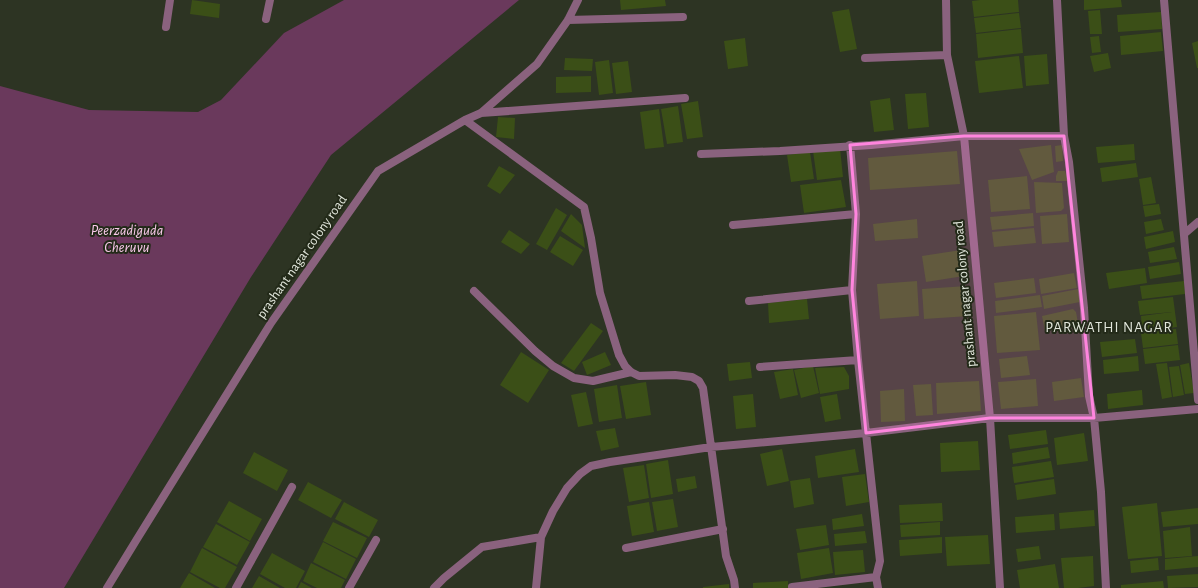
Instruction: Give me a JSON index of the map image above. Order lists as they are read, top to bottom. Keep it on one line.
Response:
{"streets":{"street":["prashant nagar colony road"]},"districts":["PARWATHI NAGAR"],"water":["Peerzadiguda Cheruvu"]}
